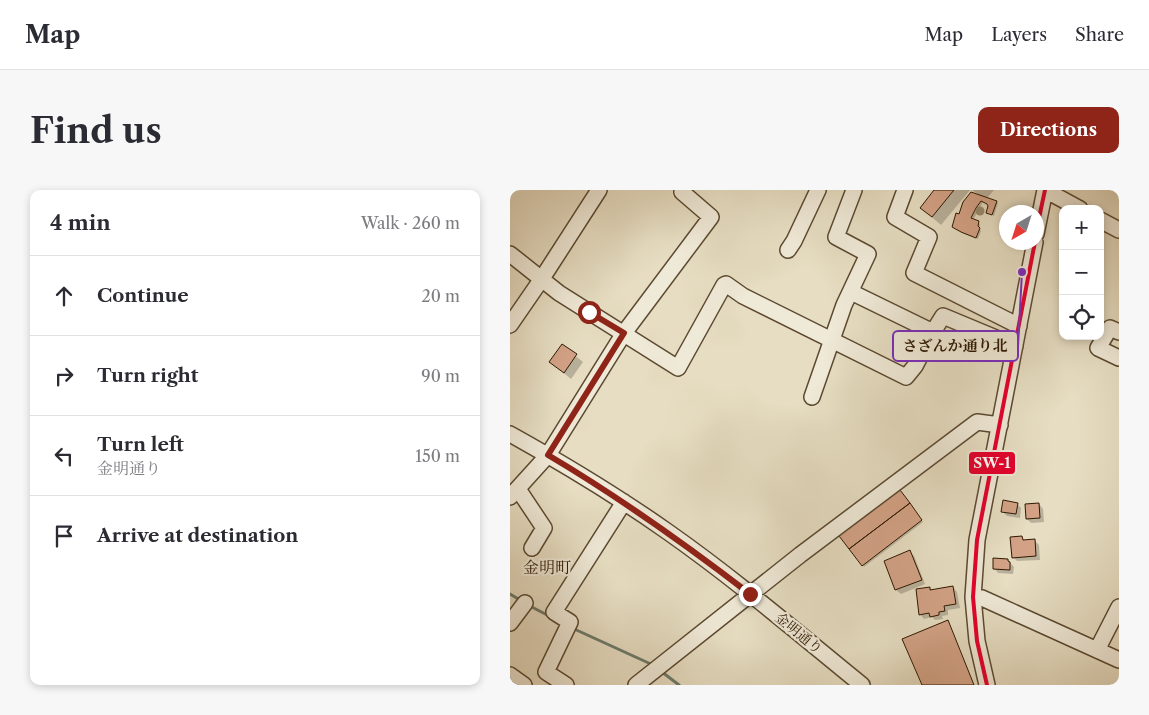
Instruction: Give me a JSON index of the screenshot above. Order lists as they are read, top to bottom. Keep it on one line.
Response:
{"streets":{"street":["金明通り"]},"districts":["金明町"],"places":["さざんか通り北"],"lines":["transit line SW-1"],"north":"bottom left","page":{"header":"Map","nav":["Map","Layers","Share"],"buttons":"Directions","title":"Find us","heading":["4 min","Walk · 260 m"],"map_buttons":["+","−"],"list":[["Continue","20 m"],["Turn right","90 m"],["Turn left","金明通り","150 m"],"Arrive at destination"]}}
